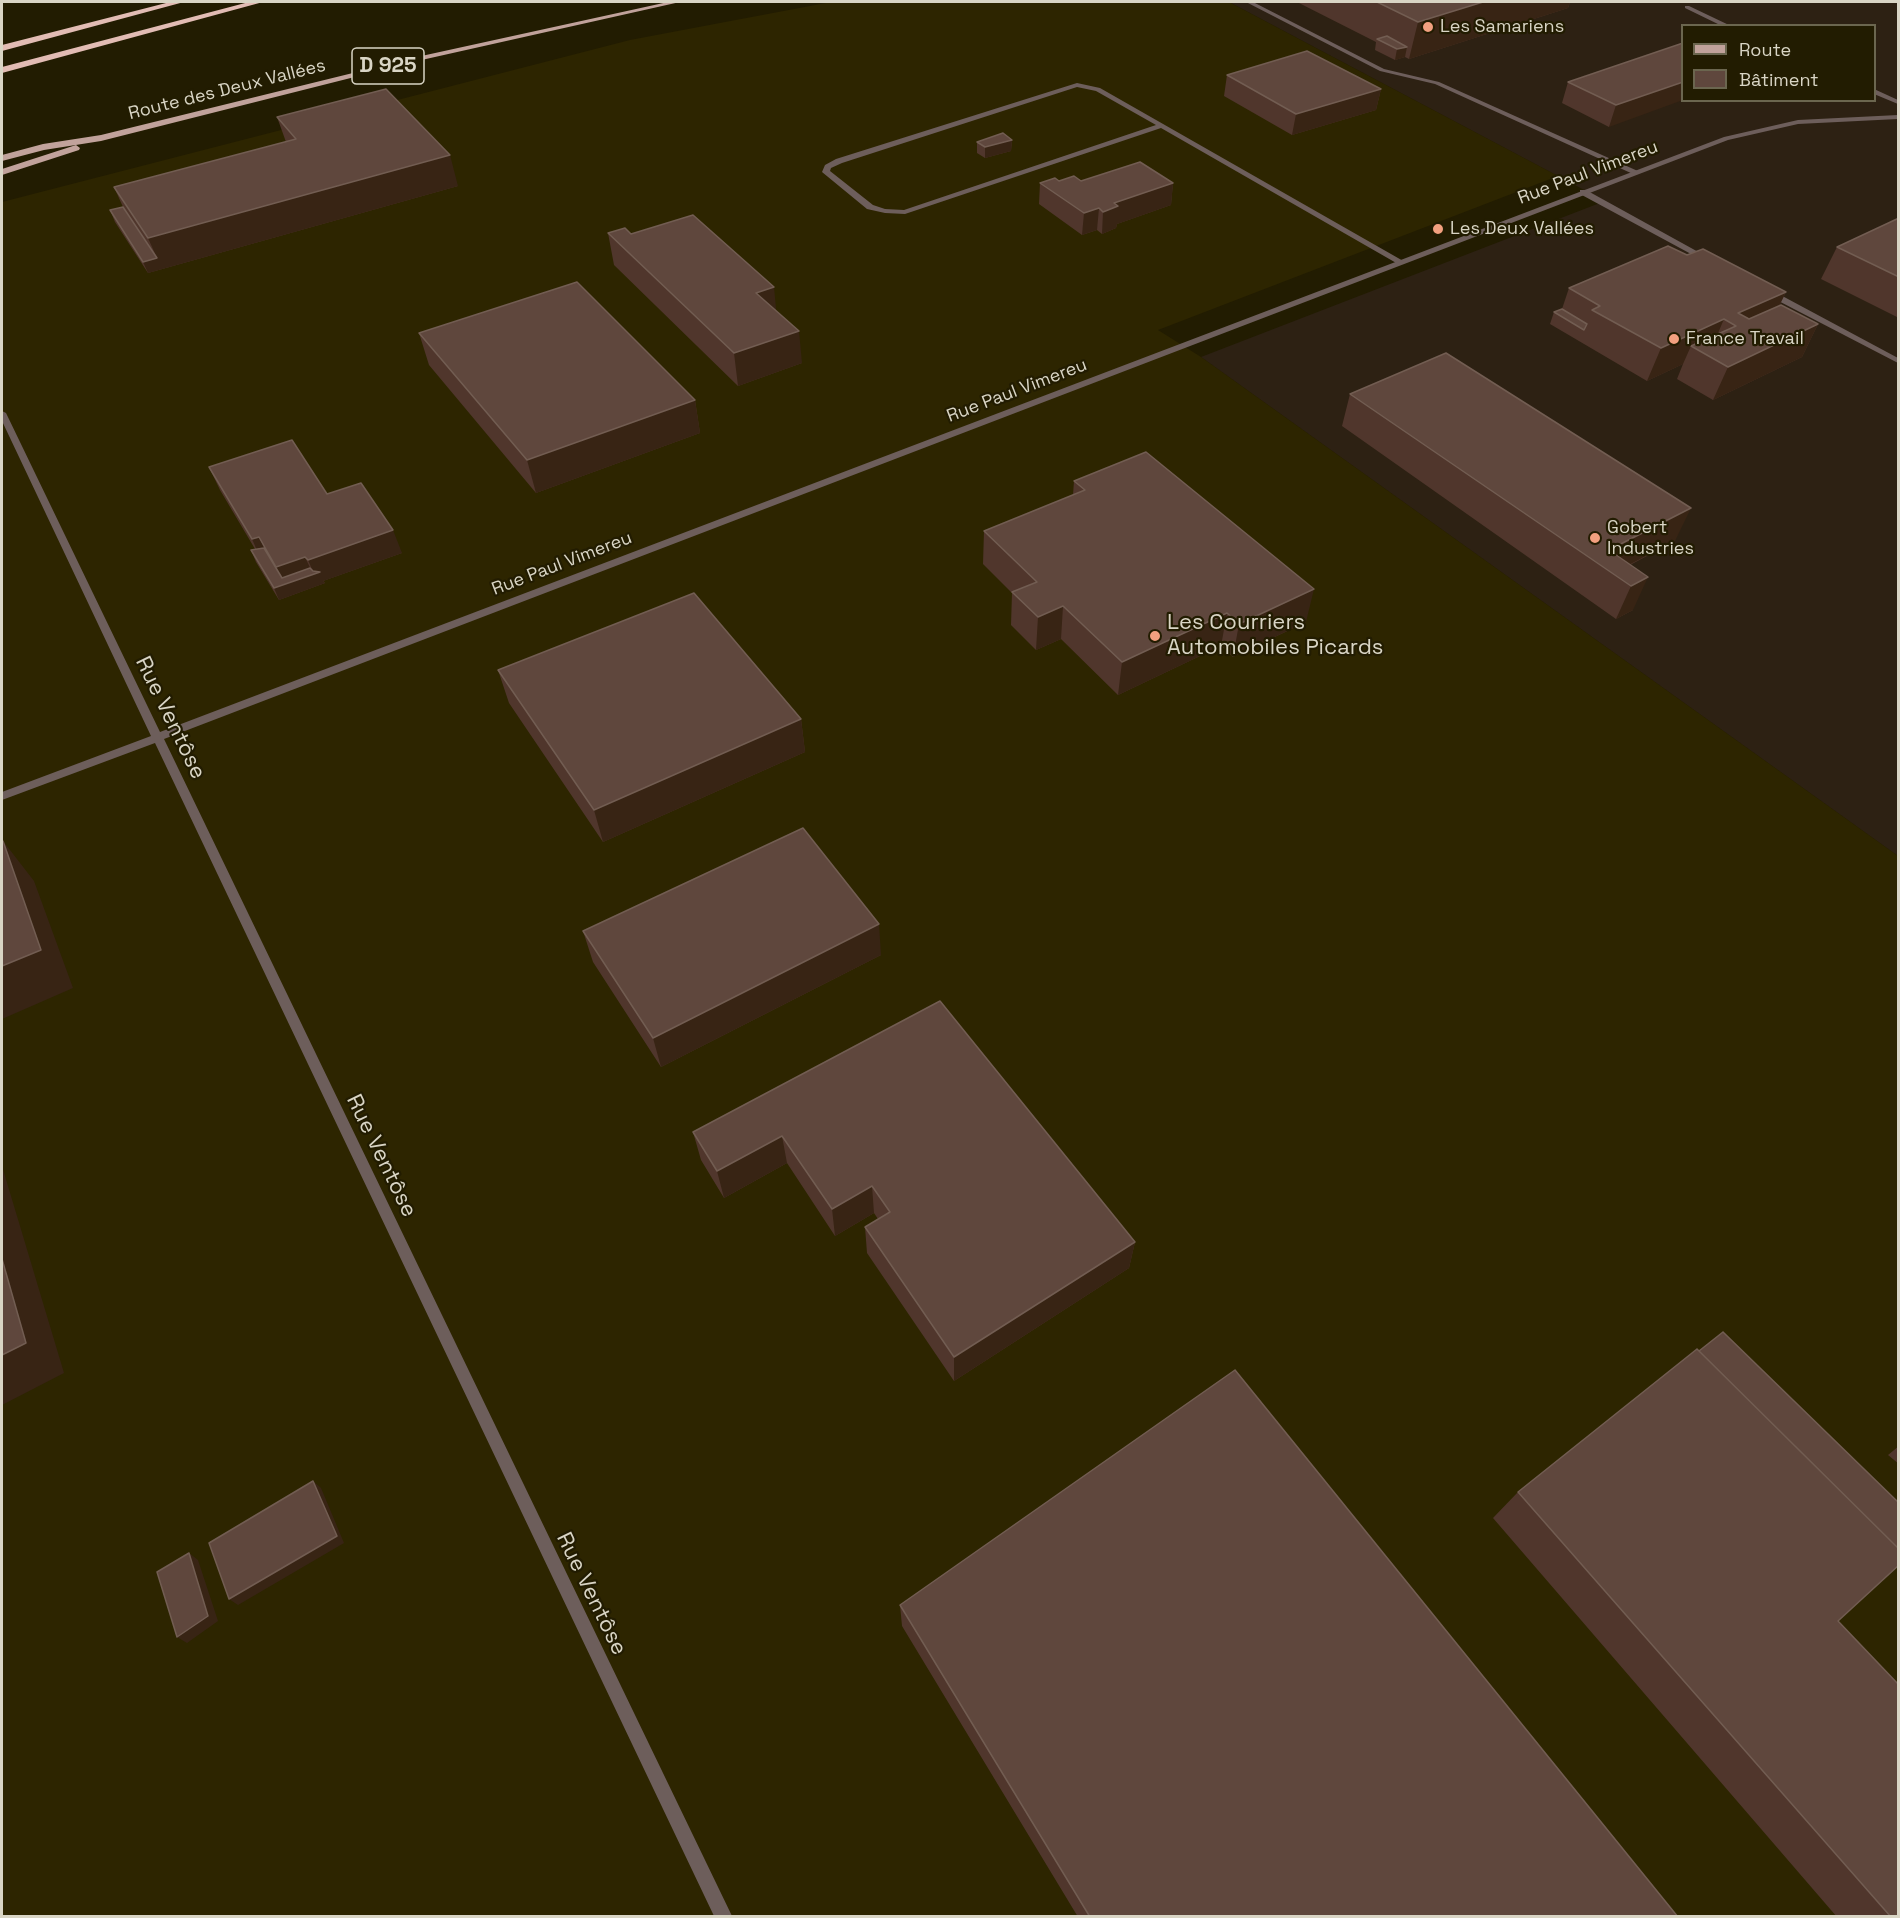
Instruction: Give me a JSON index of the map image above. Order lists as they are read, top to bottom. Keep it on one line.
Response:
{"streets":{"main road":["D 925","Route des Deux Vallées"],"street":["Rue Paul Vimereu","Rue Ventôse"]},"crossings":[["Rue Paul Vimereu","Rue Ventôse"]],"places":["Les Samariens","Les Deux Vallées","France Travail","Gobert Industries","Les Courriers Automobiles Picards"],"legend":["Route","Bâtiment"]}
